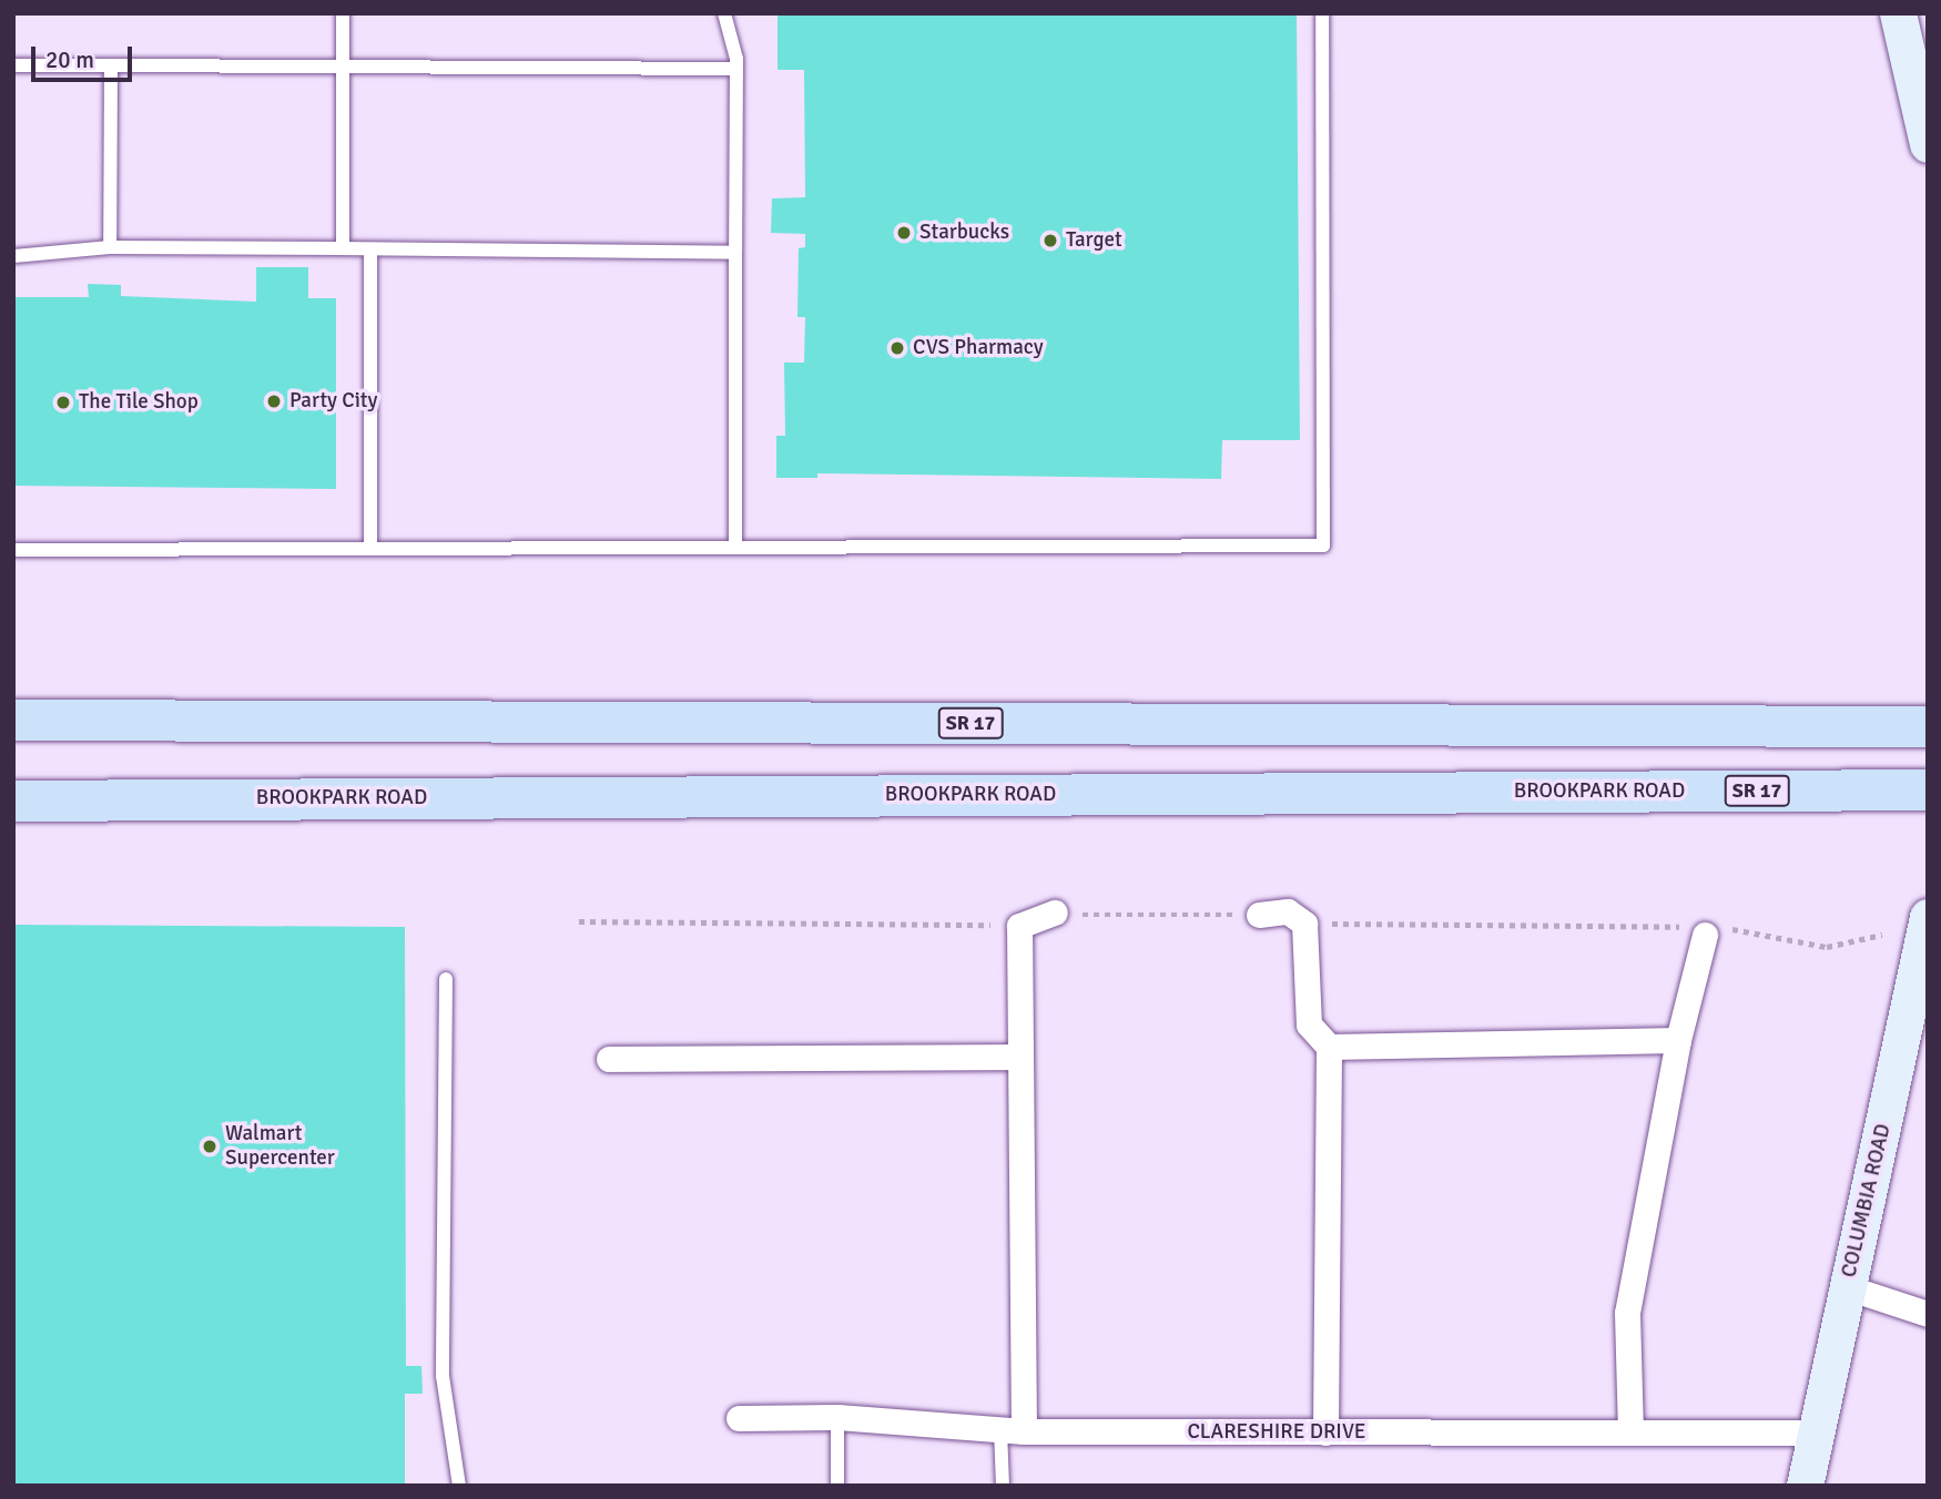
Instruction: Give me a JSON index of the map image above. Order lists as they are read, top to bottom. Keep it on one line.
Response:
{"streets":{"main road":["SR 17","BROOKPARK ROAD"],"street":["COLUMBIA ROAD","CLARESHIRE DRIVE"]},"crossings":[["COLUMBIA ROAD","CLARESHIRE DRIVE"]],"places":["Starbucks","Target","CVS Pharmacy","Party City","The Tile Shop","Walmart Supercenter"],"scale_bar":"20 m"}
